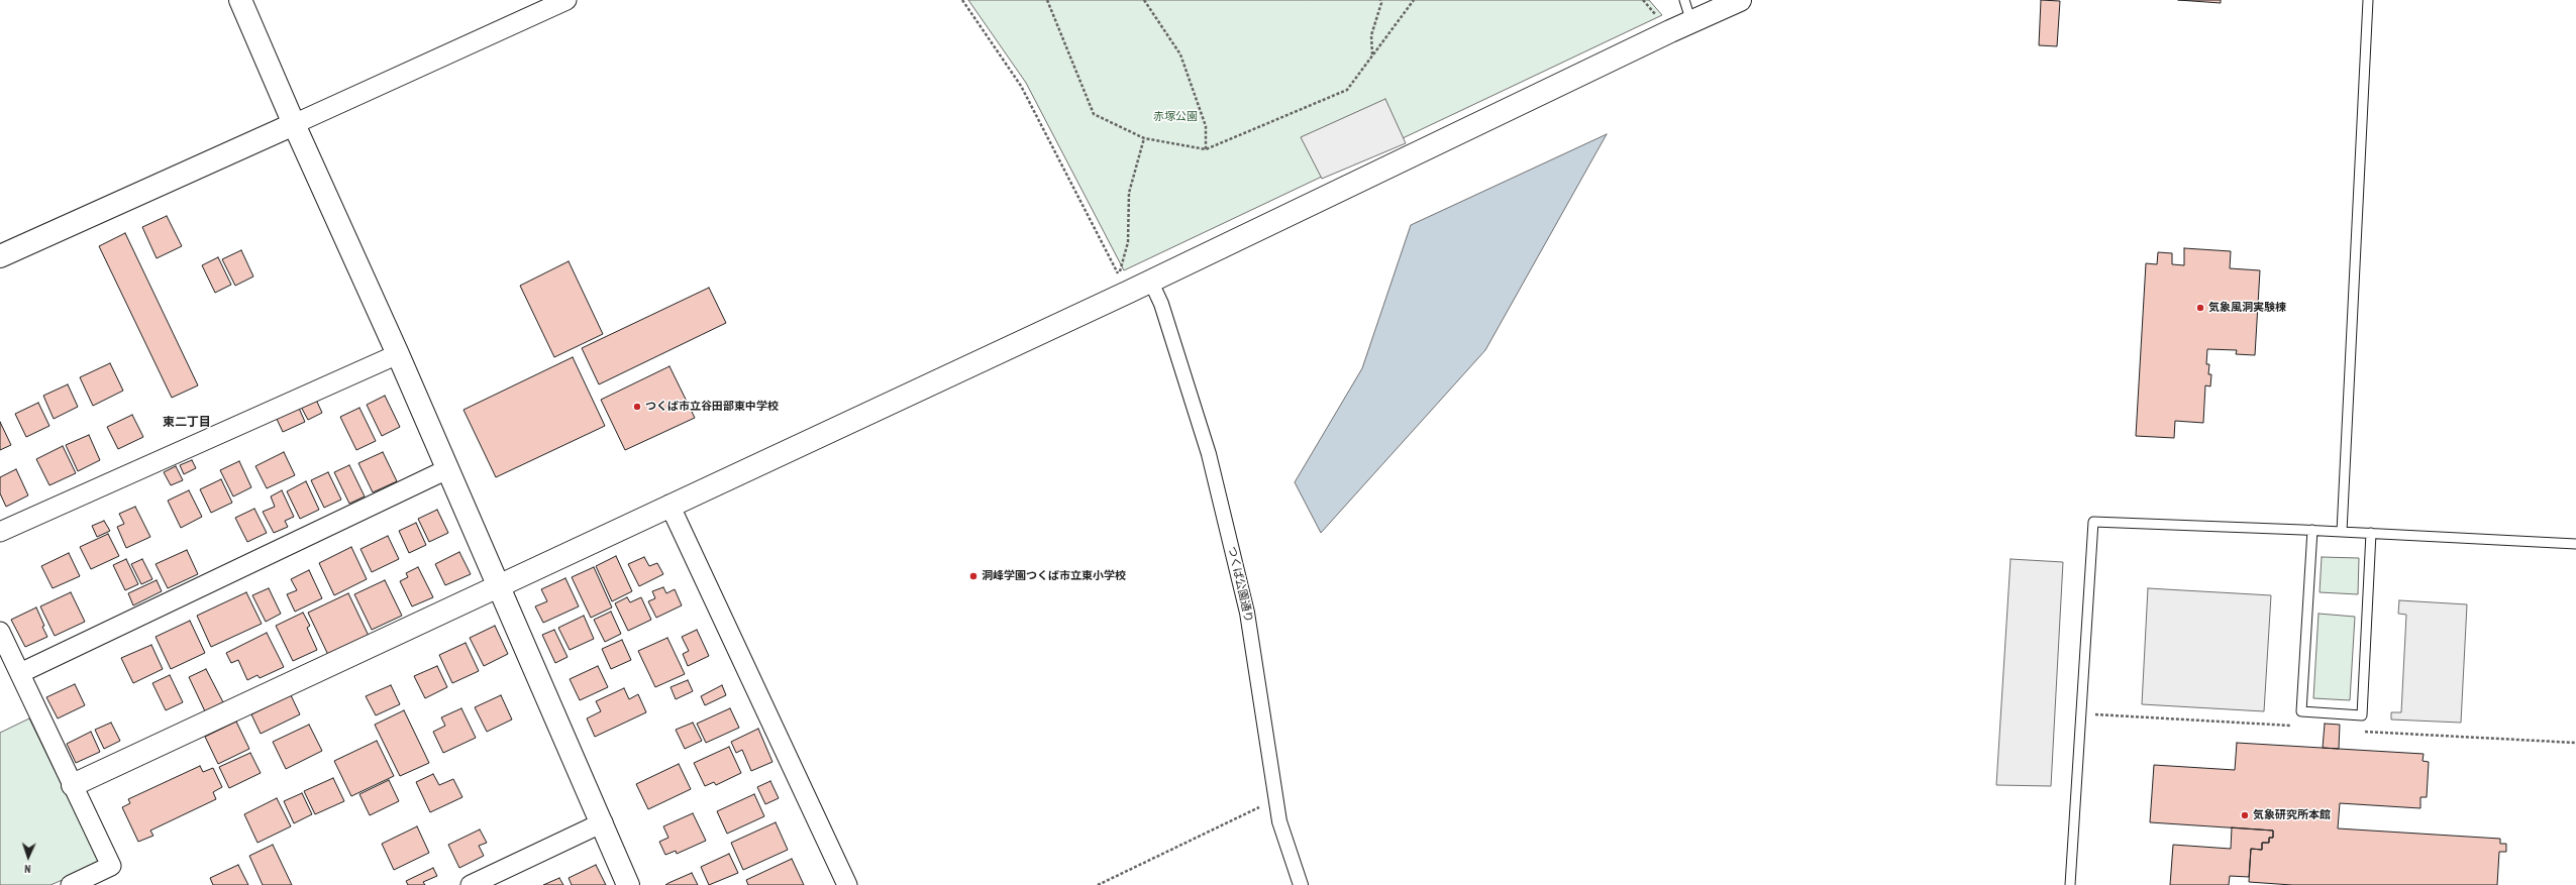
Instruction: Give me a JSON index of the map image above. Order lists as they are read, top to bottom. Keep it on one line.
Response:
{"streets":{"street":["つくば公園通り"]},"districts":["東二丁目"],"parks":["赤塚公園"],"places":["気象風洞実験棟","つくば市立谷田部東中学校","洞峰学園つくば市立東小学校","気象研究所本館"],"north":"bottom"}
